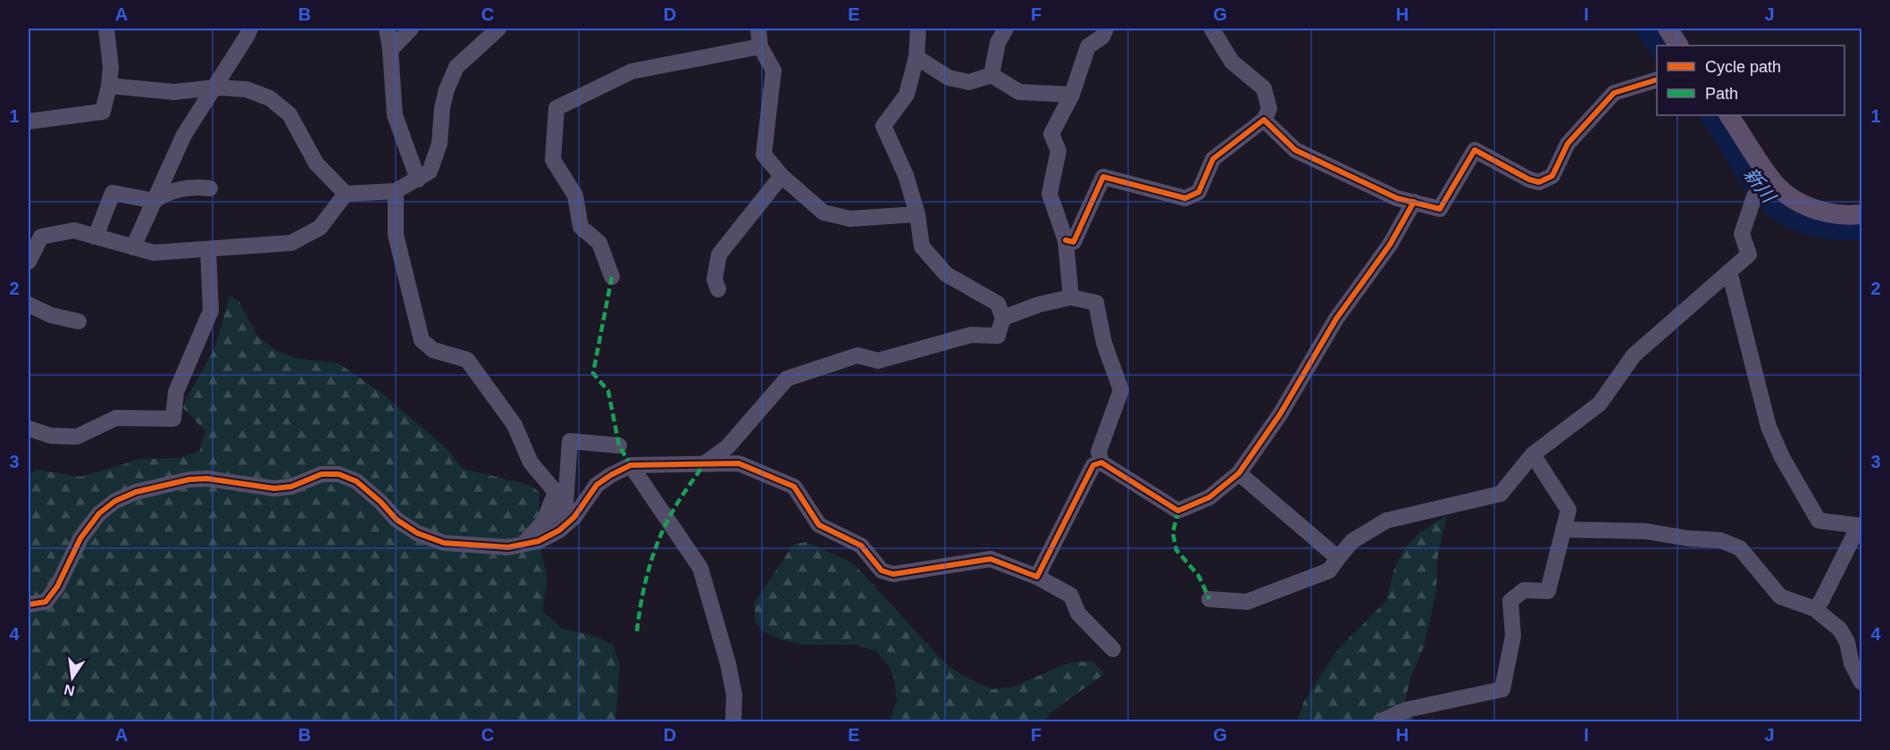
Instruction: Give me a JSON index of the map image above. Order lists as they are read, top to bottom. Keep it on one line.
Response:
{"water":["新川"],"legend":["Cycle path","Path"],"north":"bottom","grid":{"columns":["A","B","C","D","E","F","G","H","I","J"],"rows":["1","2","3","4"]}}
